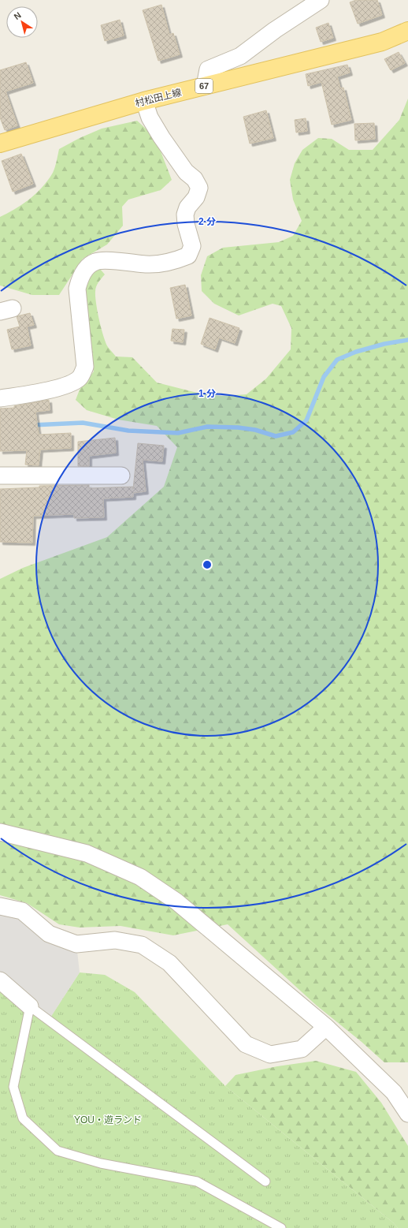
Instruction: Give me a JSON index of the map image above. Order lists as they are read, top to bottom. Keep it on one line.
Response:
{"streets":{"main road":["67","村松田上線"]},"parks":["YOU・遊ランド"],"north":"top left","rings":["2 分","1 分"]}
